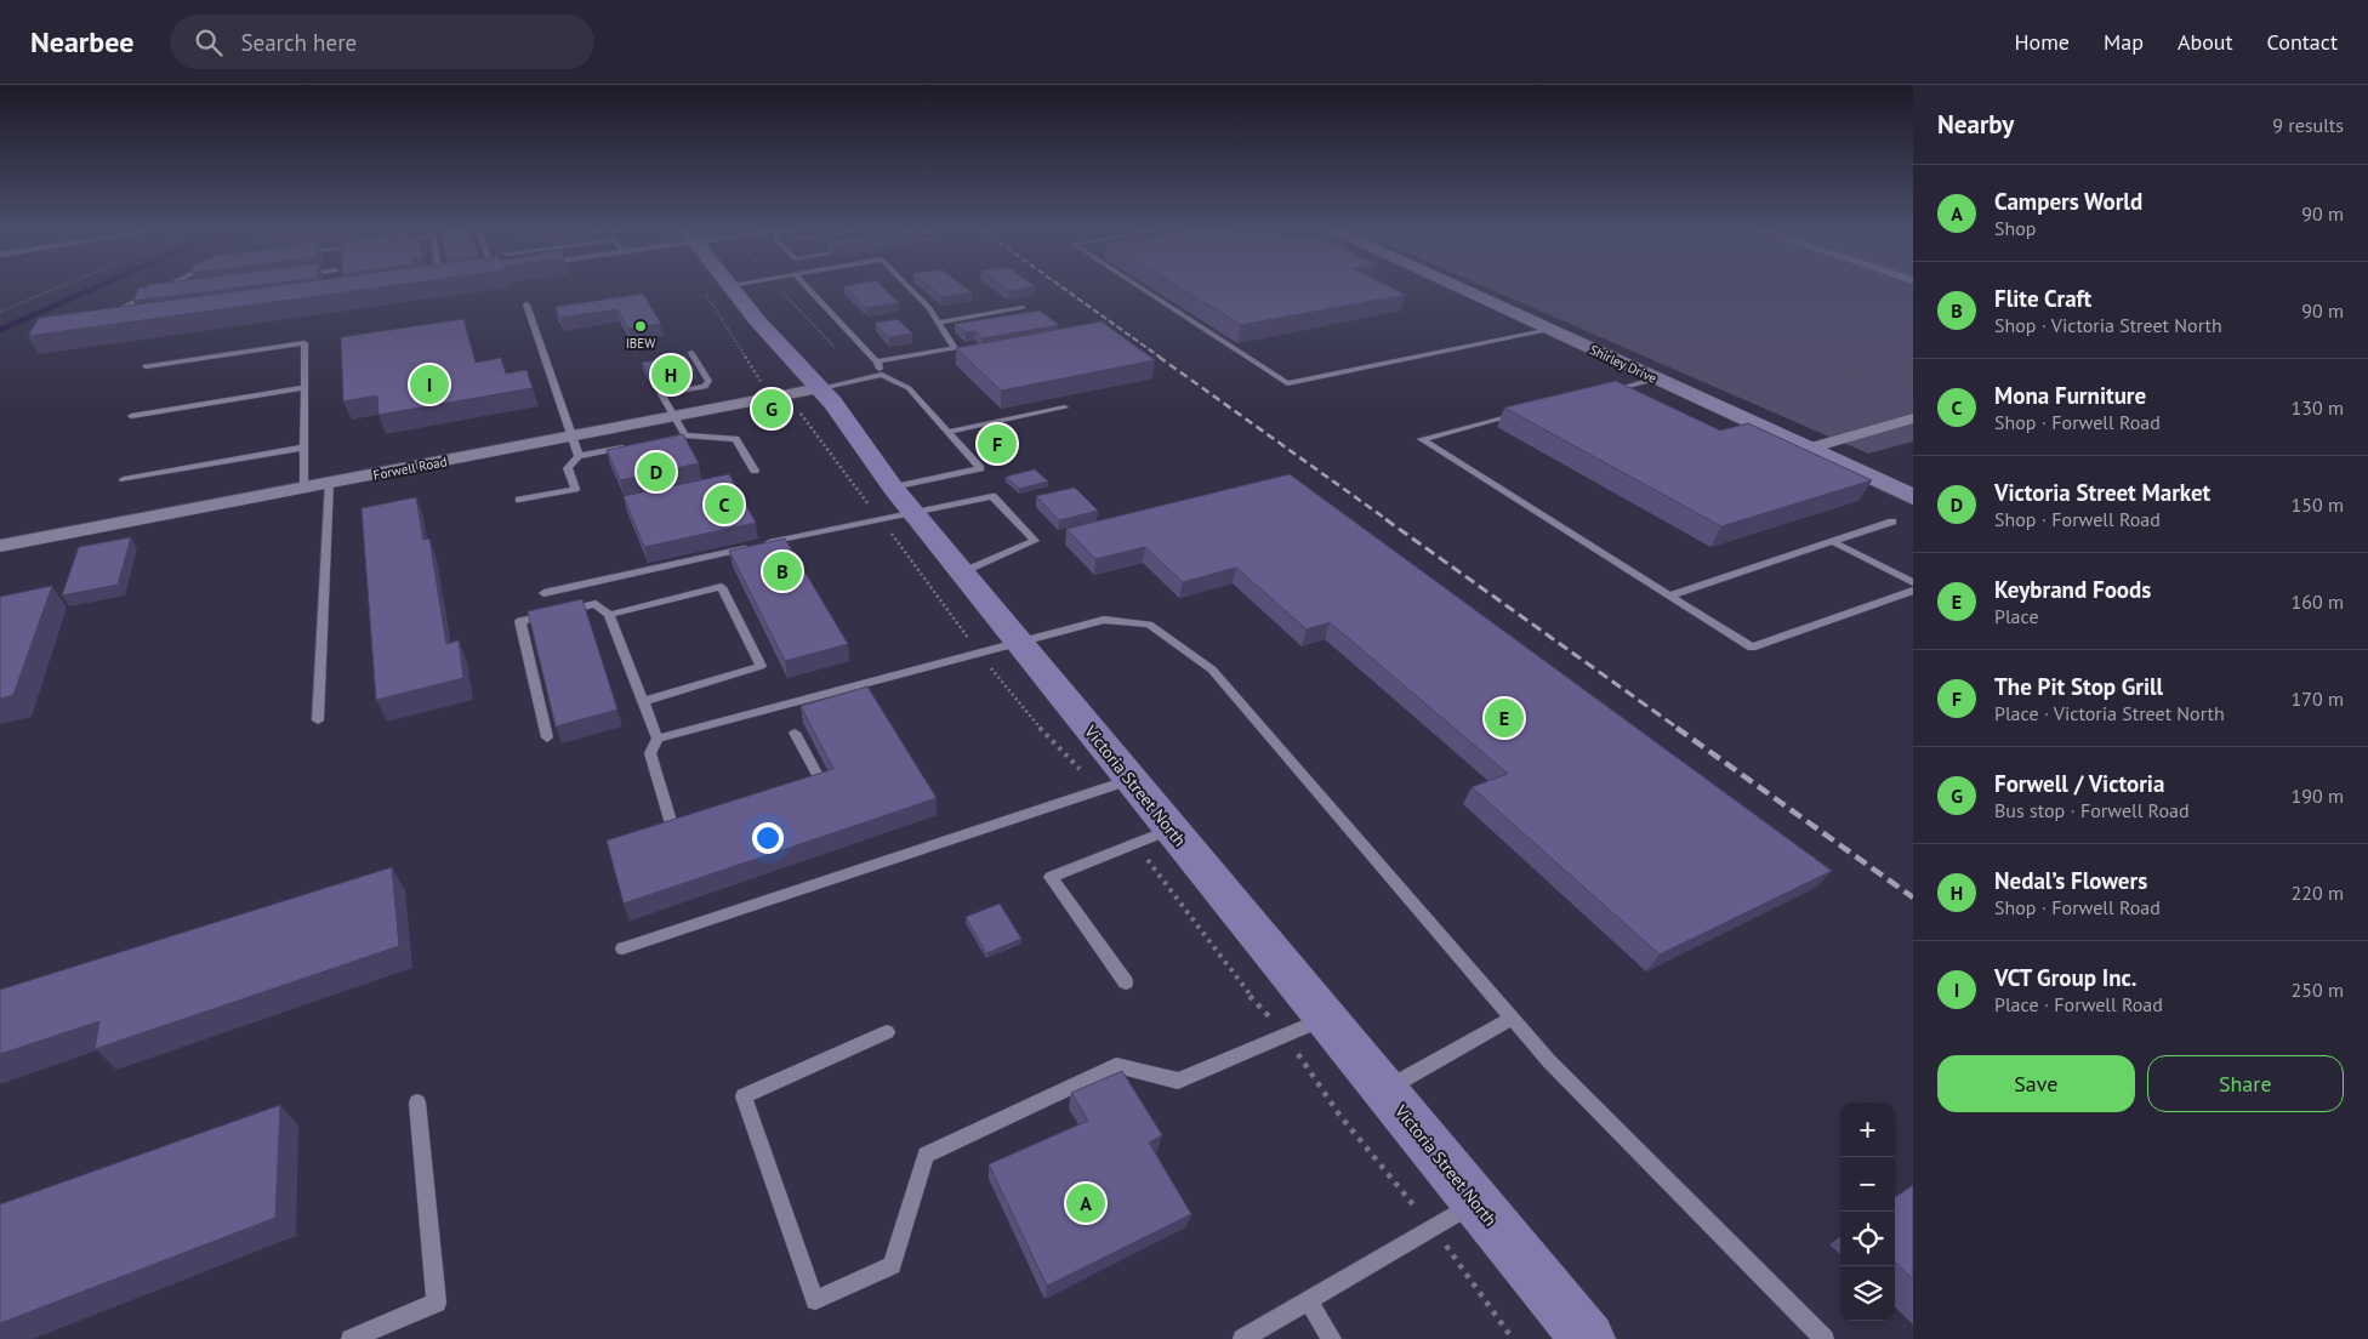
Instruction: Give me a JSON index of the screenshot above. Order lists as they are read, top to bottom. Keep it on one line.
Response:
{"streets":{"main road":["Victoria Street North"],"street":["Shirley Drive","Forwell Road"]},"crossings":[["Forwell Road","Victoria Street North"]],"places":["IBEW"],"page":{"header":"Nearbee","search":"Search here","nav":["Home","Map","About","Contact"],"heading":["Nearby","9 results"],"list":[{"mark":"A","name":"Campers World","note":"Shop","value":"90 m"},{"mark":"B","name":"Flite Craft","note":"Shop · Victoria Street North","value":"90 m"},{"mark":"C","name":"Mona Furniture","note":"Shop · Forwell Road","value":"130 m"},{"mark":"D","name":"Victoria Street Market","note":"Shop · Forwell Road","value":"150 m"},{"mark":"E","name":"Keybrand Foods","note":"Place","value":"160 m"},{"mark":"F","name":"The Pit Stop Grill","note":"Place · Victoria Street North","value":"170 m"},{"mark":"G","name":"Forwell / Victoria","note":"Bus stop · Forwell Road","value":"190 m"},{"mark":"H","name":"Nedal’s Flowers","note":"Shop · Forwell Road","value":"220 m"},{"mark":"I","name":"VCT Group Inc.","note":"Place · Forwell Road","value":"250 m"}],"pins":["H","I","G","F","D","C","B","E","A"],"buttons":["Save","Share"],"map_buttons":["+","−"]}}
